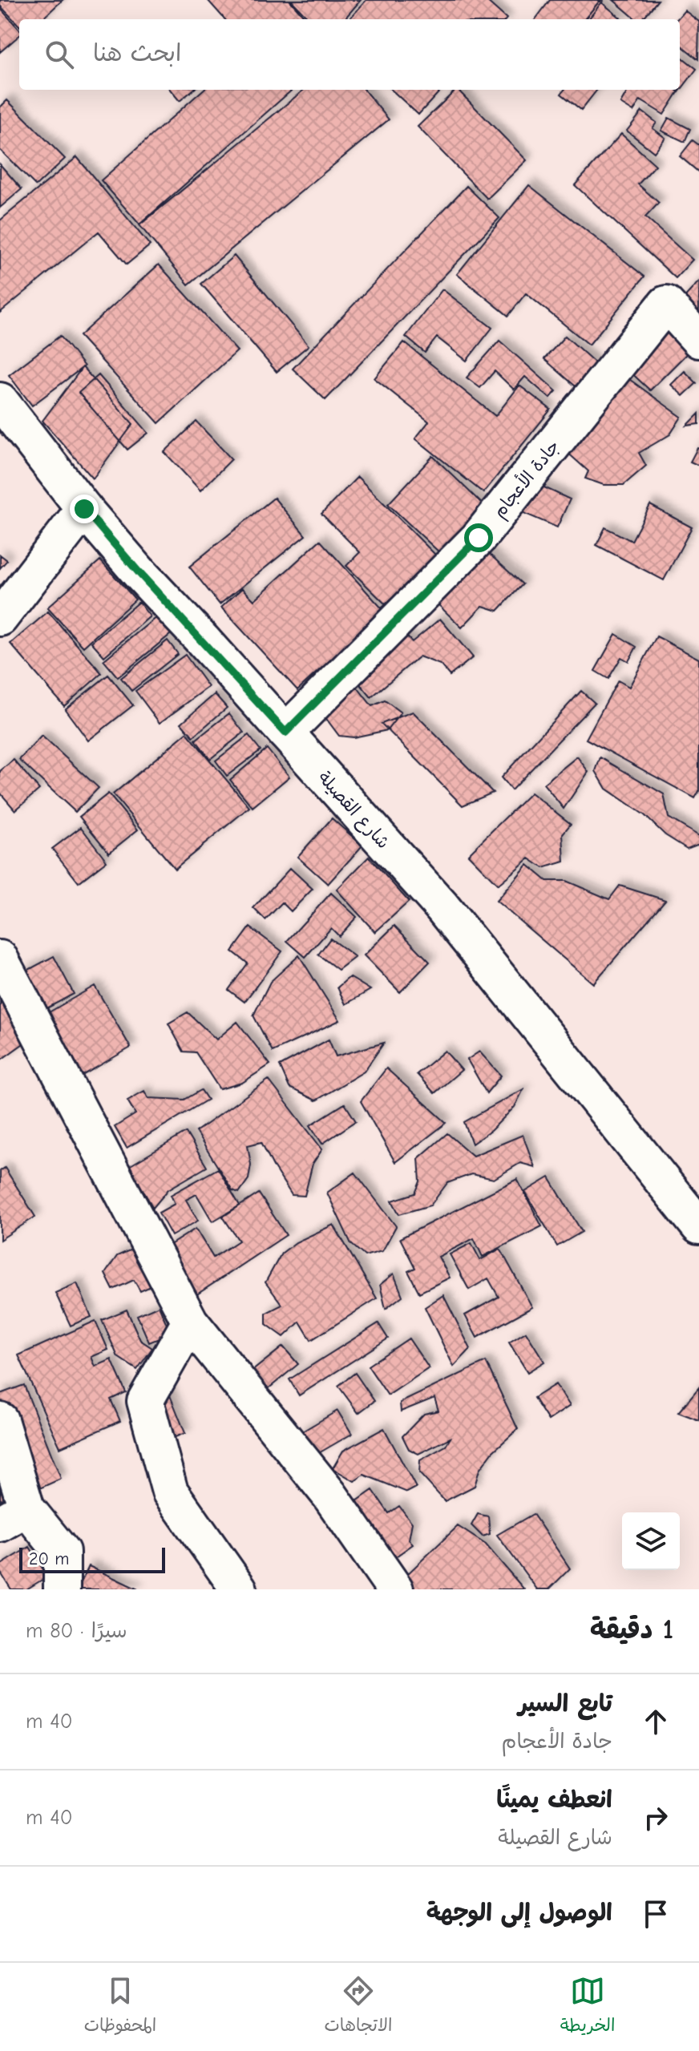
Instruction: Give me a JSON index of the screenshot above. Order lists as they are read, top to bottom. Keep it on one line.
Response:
{"streets":{"street":["جادة الأعجام","شارع القصيلة"]},"crossings":[["جادة الأعجام","شارع القصيلة"]],"scale_bar":"20 m","page":{"search":"ابحث هنا","scale":"20 m","heading":["1 دقيقة","سيرًا · 80 m"],"list":[["تابع السير","جادة الأعجام","40 m"],["انعطف يمينًا","شارع القصيلة","40 m"],"الوصول إلى الوجهة"],"nav":["الخريطة","الاتجاهات","المحفوظات"]}}
